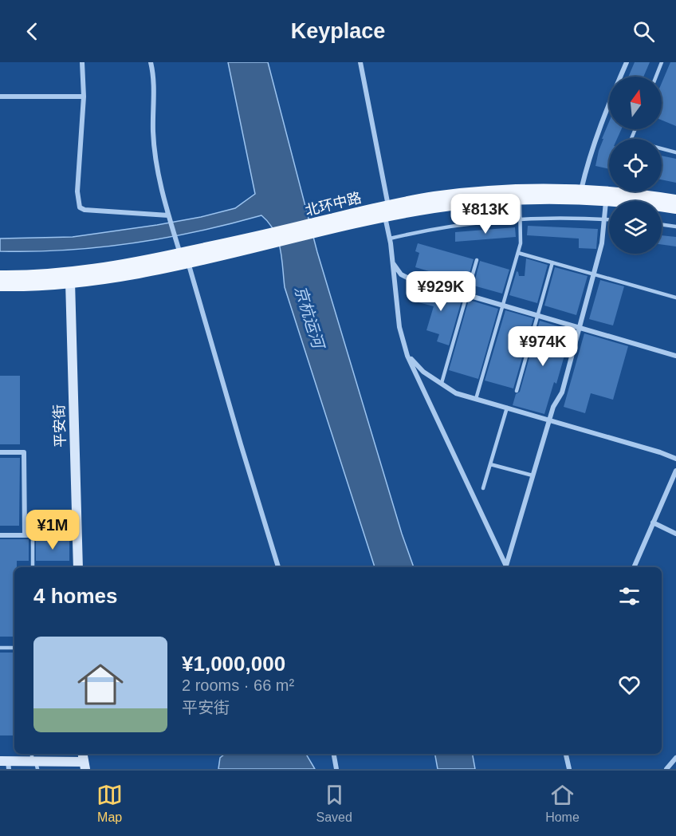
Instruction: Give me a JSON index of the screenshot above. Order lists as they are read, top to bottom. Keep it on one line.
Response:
{"streets":{"main road":["北环中路"],"street":["平安街"]},"crossings":[["北环中路","平安街"]],"water":["京杭运河"],"north":"top","page":{"header":"Keyplace","price":["¥813K","¥929K","¥974K","¥1M"],"heading":"4 homes","list":[{"name":"¥1,000,000","note":"2 rooms · 66 m² · 平安街"}],"tabs":["Map","Saved","Home"]}}
